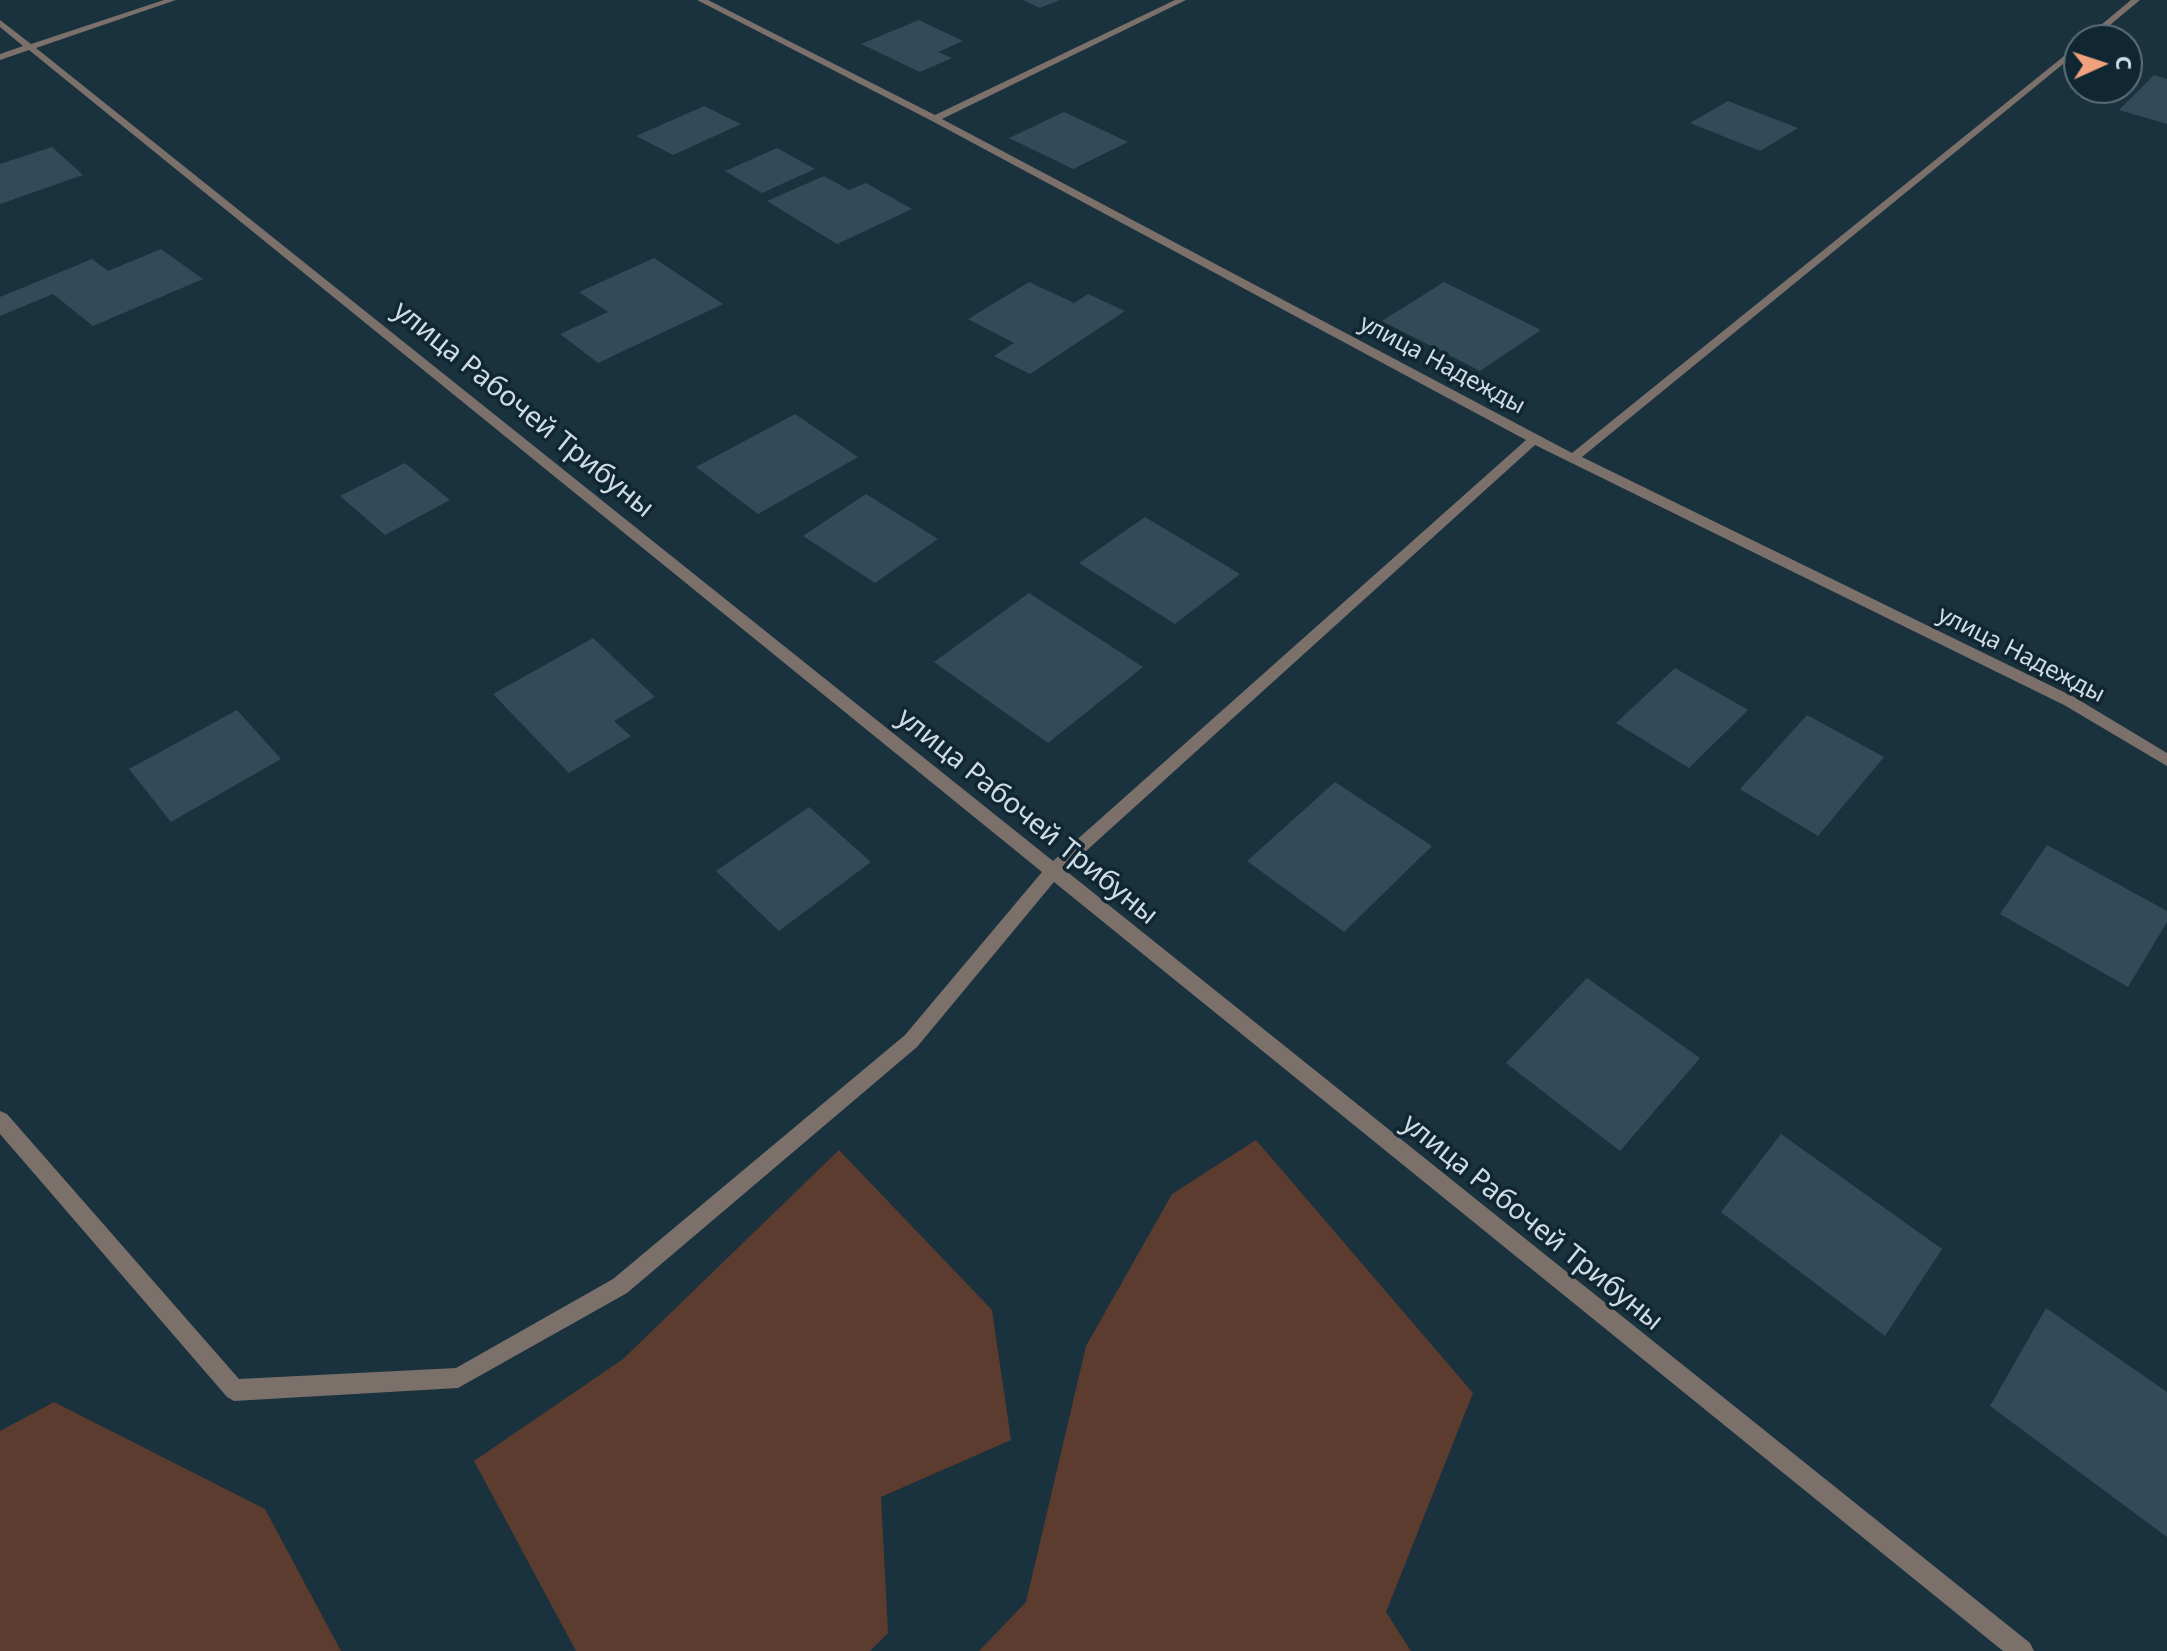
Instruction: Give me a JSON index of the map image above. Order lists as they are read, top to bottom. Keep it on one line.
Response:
{"streets":{"street":["улица Надежды","улица Рабочей Трибуны"]},"north":"right"}
